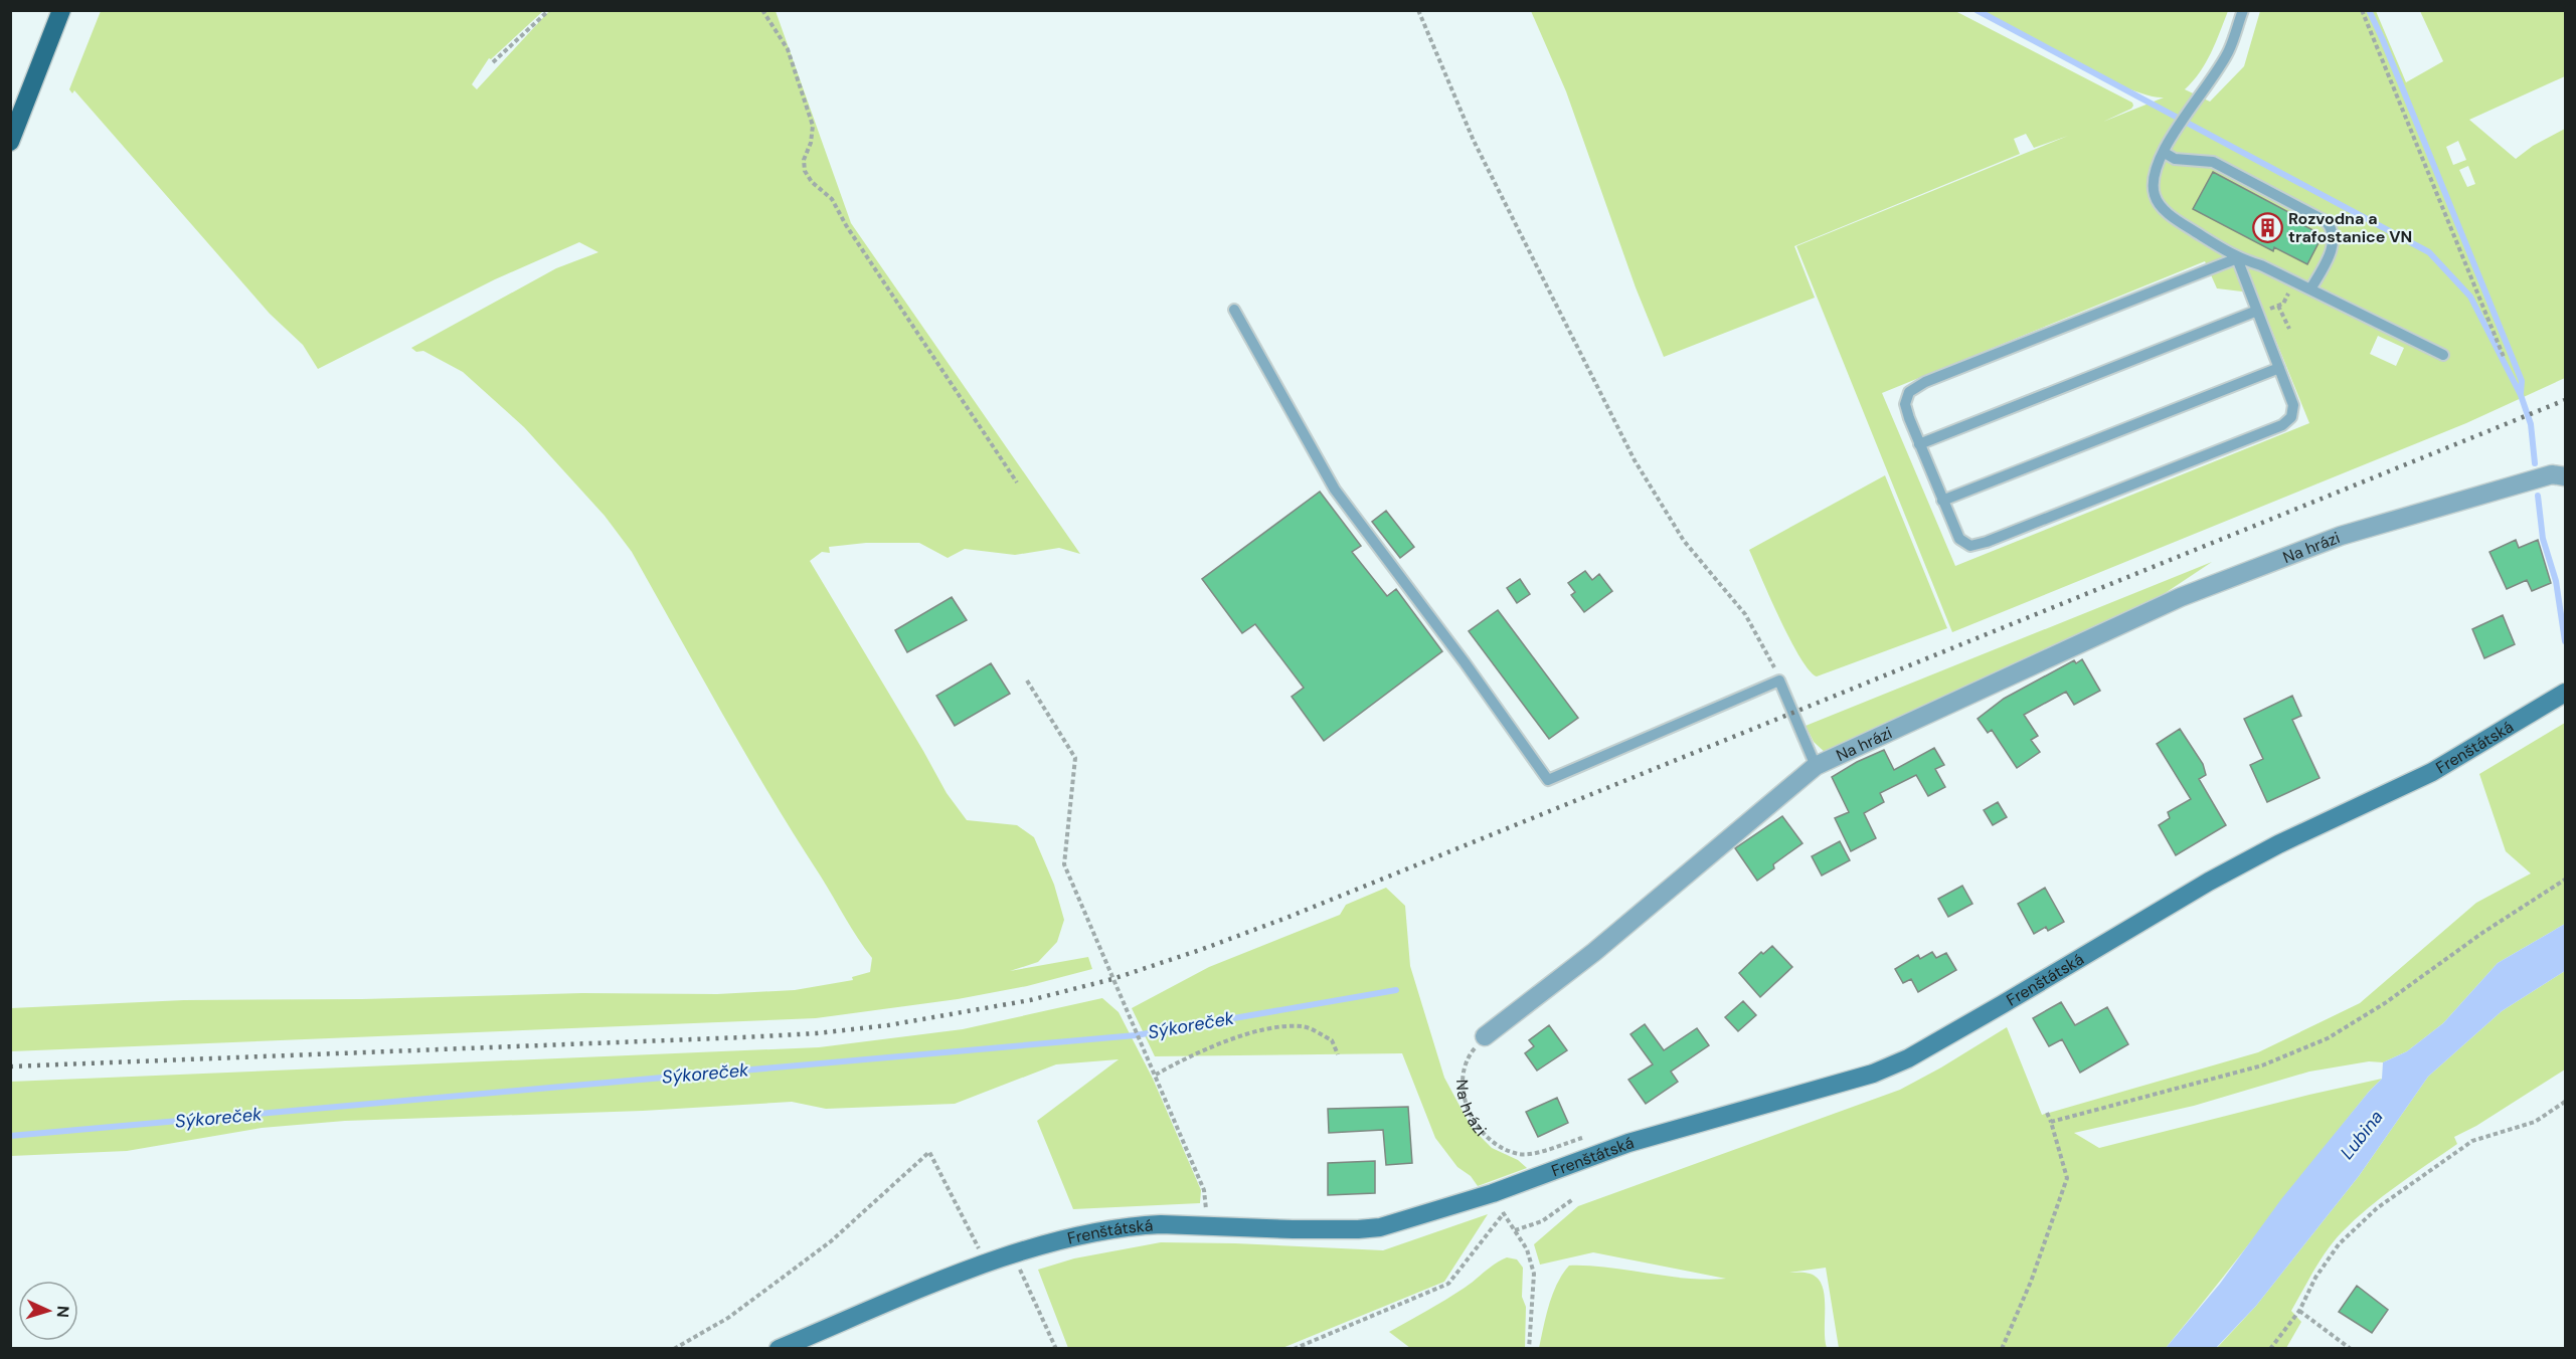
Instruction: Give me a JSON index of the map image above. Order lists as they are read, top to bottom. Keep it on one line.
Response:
{"streets":{"main road":["Frenštátská"],"street":["Na hrázi"]},"water":["Sýkoreček","Lubina"],"places":{"building":["Rozvodna a trafostanice VN"]},"north":"right"}
